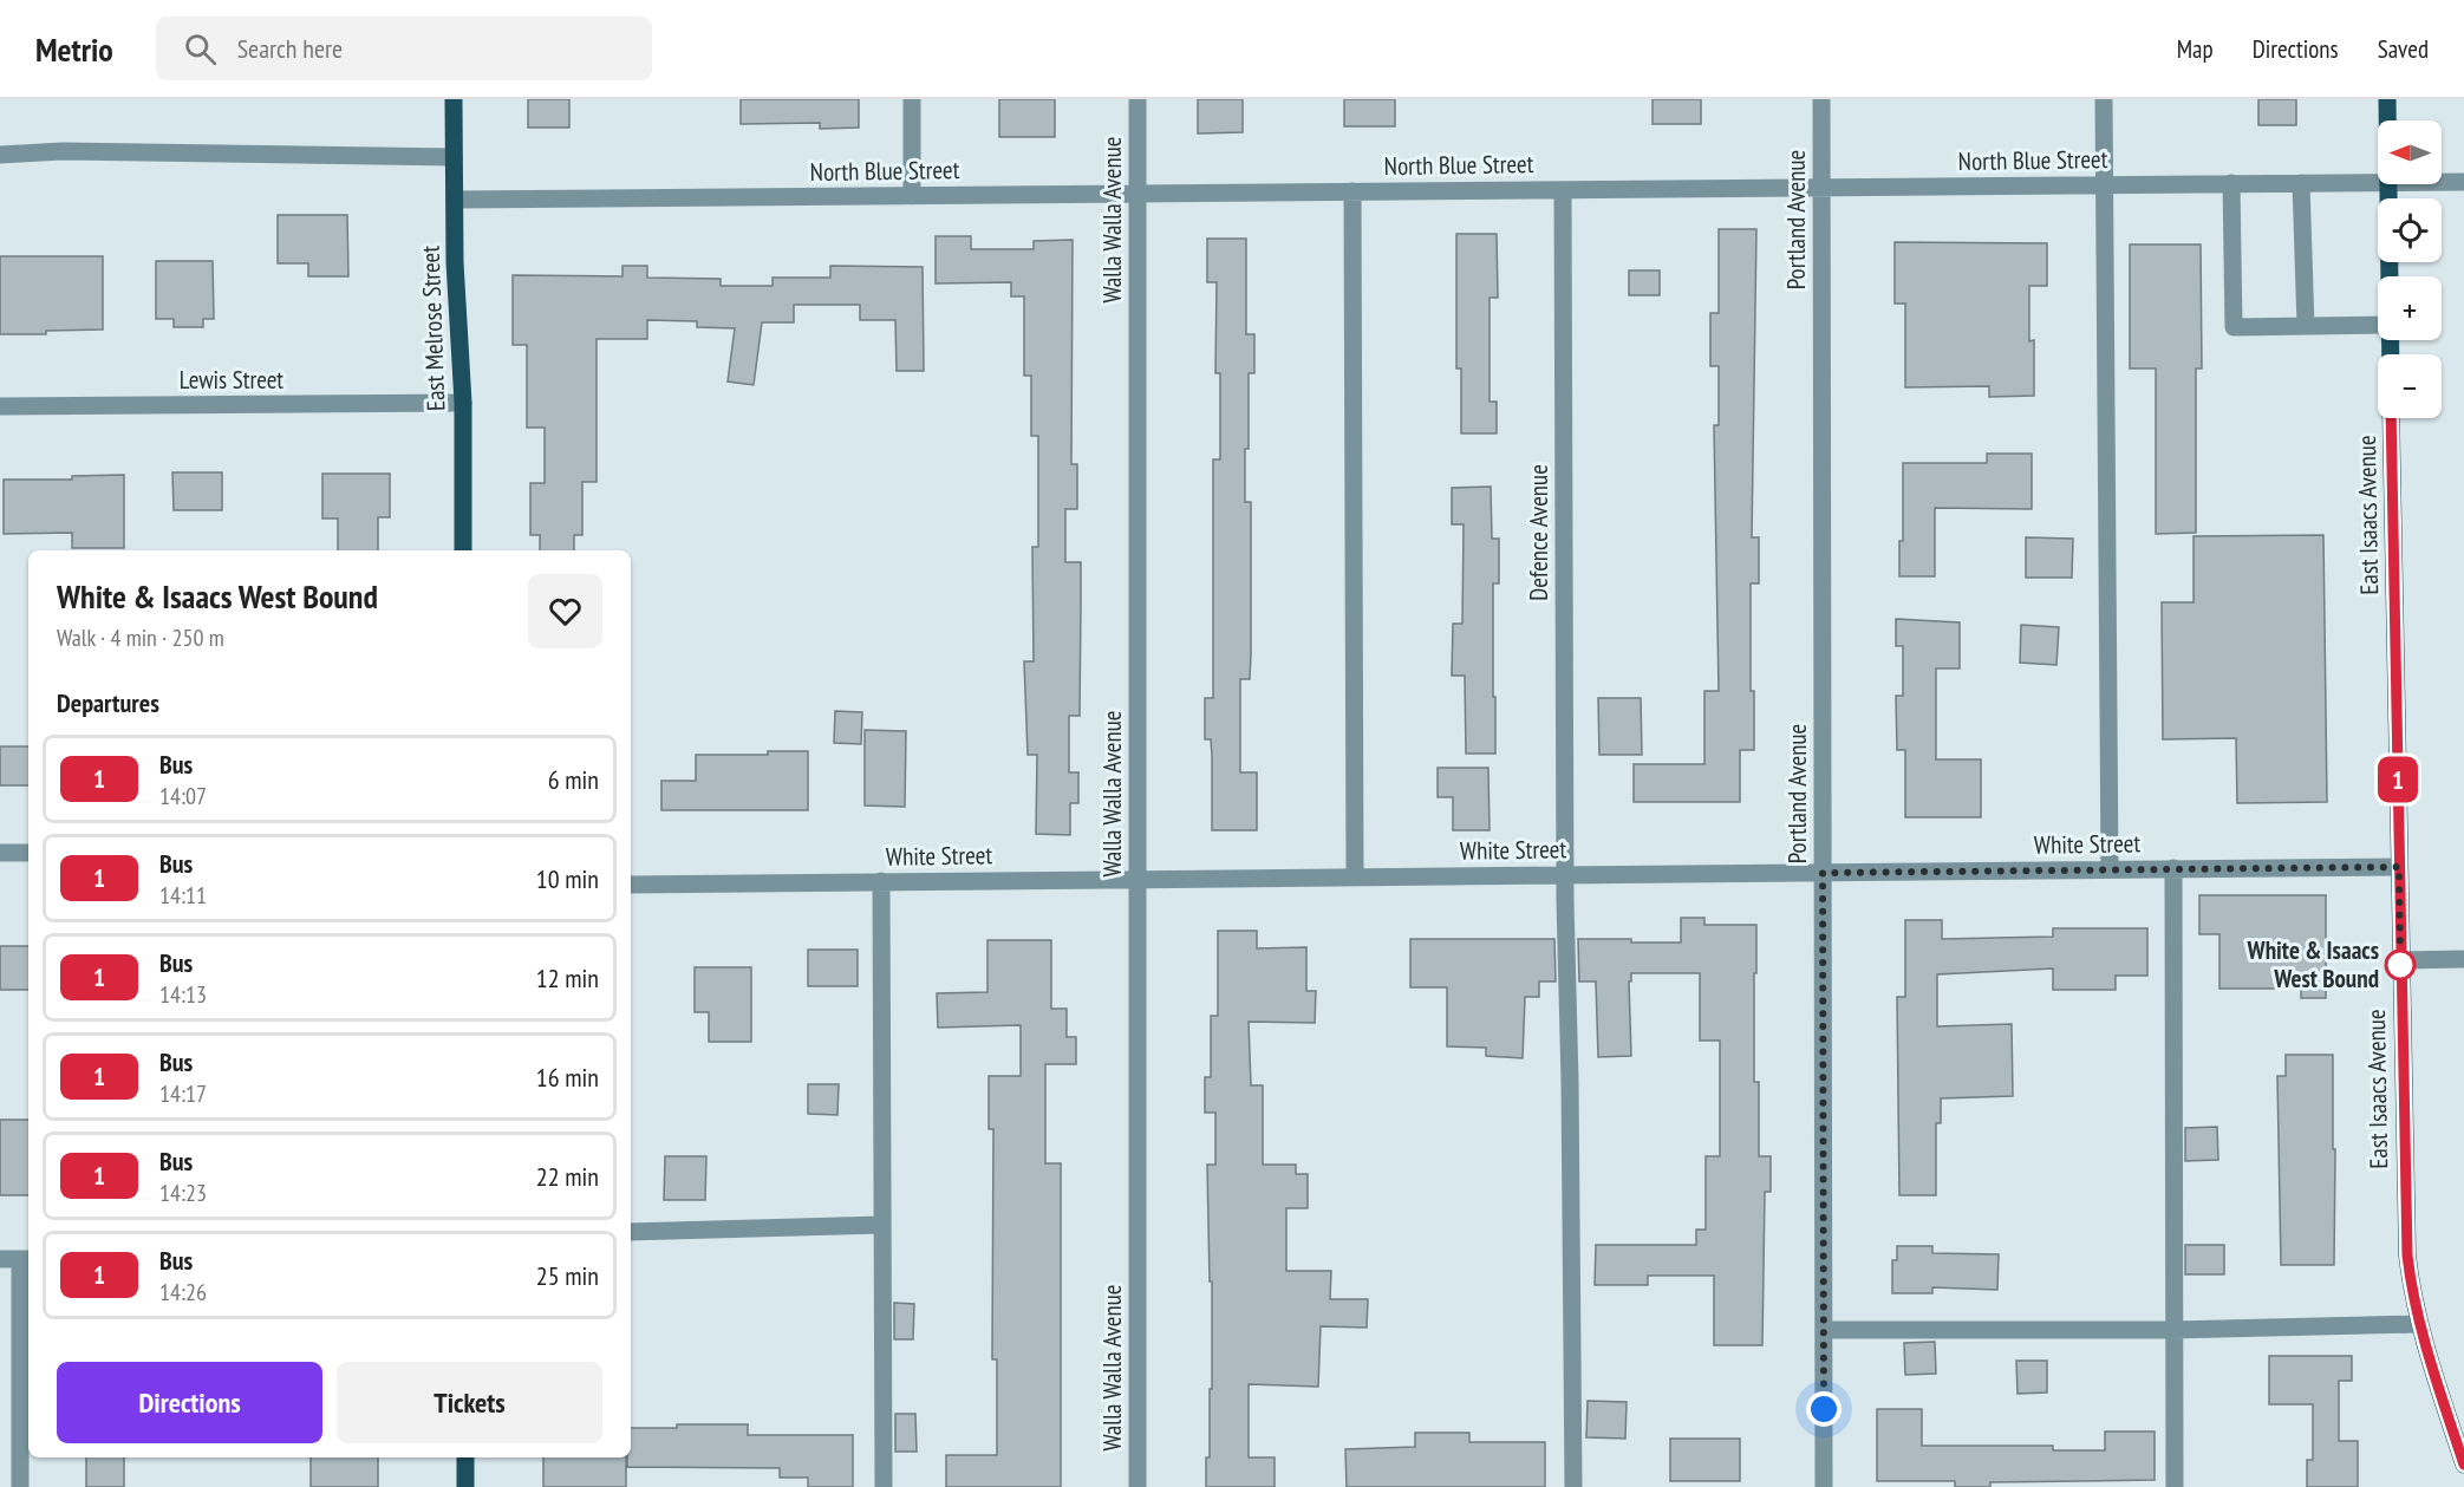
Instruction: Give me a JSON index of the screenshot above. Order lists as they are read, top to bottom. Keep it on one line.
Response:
{"streets":{"main road":["East Melrose Street","East Isaacs Avenue"],"street":["North Blue Street","Walla Walla Avenue","Portland Avenue","Lewis Street","Defence Avenue","White Street"]},"crossings":[["North Blue Street","Walla Walla Avenue"],["North Blue Street","Portland Avenue"],["North Blue Street","East Melrose Street"],["North Blue Street","Defence Avenue"],["Walla Walla Avenue","White Street"],["Portland Avenue","White Street"],["East Melrose Street","Lewis Street"],["East Isaacs Avenue","White Street"],["Defence Avenue","White Street"]],"places":["White & Isaacs West Bound"],"lines":["bus line 1"],"north":"left","page":{"header":"Metrio","search":"Search here","nav":["Map","Directions","Saved"],"on_map":"1","map_buttons":["+","−"],"heading":[["White & Isaacs West Bound","Walk · 4 min · 250 m"],"Departures"],"list":[{"mark":"1","name":"Bus","note":"14:07","value":"6 min"},{"mark":"1","name":"Bus","note":"14:11","value":"10 min"},{"mark":"1","name":"Bus","note":"14:13","value":"12 min"},{"mark":"1","name":"Bus","note":"14:17","value":"16 min"},{"mark":"1","name":"Bus","note":"14:23","value":"22 min"},{"mark":"1","name":"Bus","note":"14:26","value":"25 min"}],"buttons":["Directions","Tickets"]}}
